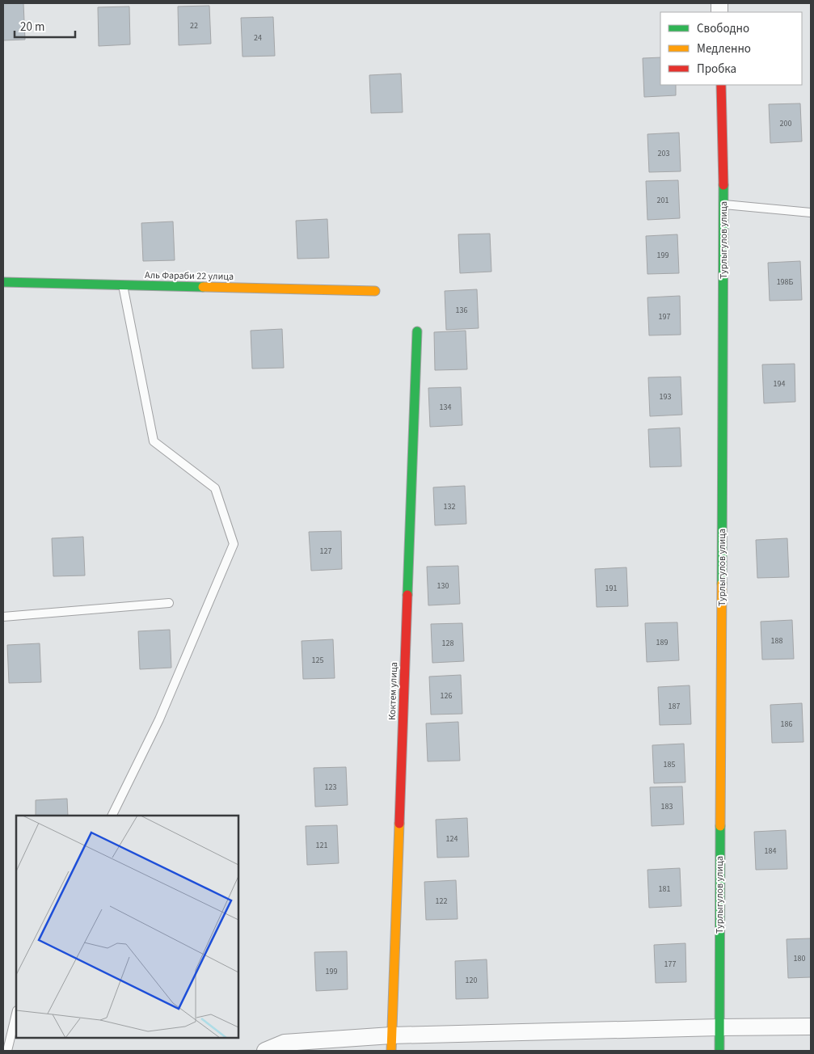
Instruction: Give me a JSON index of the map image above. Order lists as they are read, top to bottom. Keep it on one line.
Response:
{"streets":{"street":["Турлыгулов улица","Аль Фараби 22 улица","Коктем улица"]},"house_numbers":["22","24","200","203","201","199","198Б","136","197","194","193","134","132","127","130","191","188","189","128","125","126","187","186","185","123","183","124","121","184","181","122","180","177","199","120"],"legend":["Свободно","Медленно","Пробка"],"scale_bar":"20 m"}
